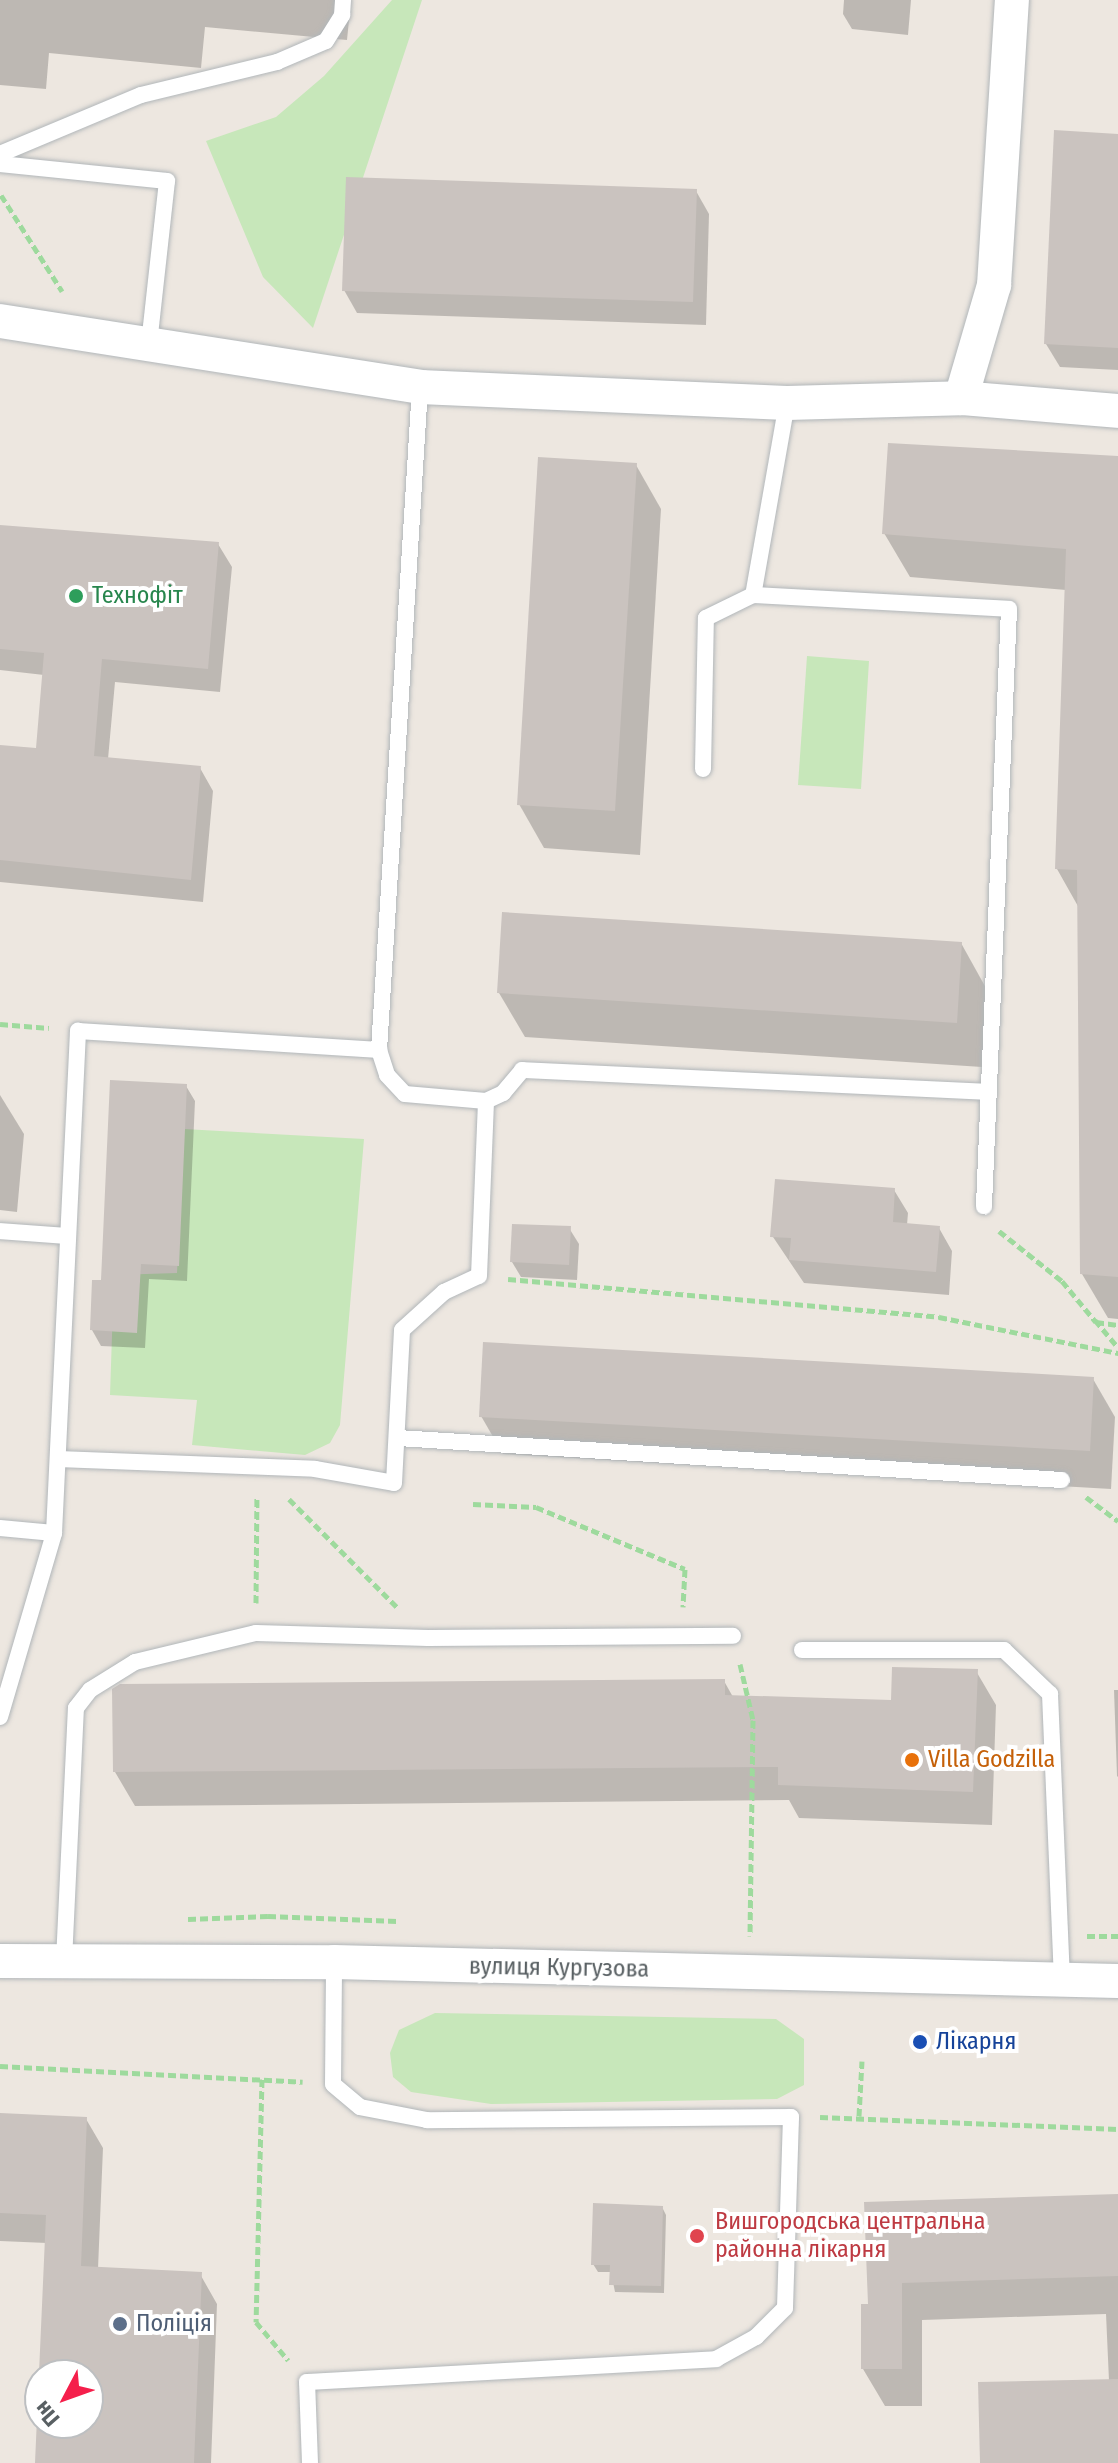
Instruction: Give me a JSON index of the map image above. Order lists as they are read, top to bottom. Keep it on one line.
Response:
{"streets":{"street":["вулиця Кургузова"]},"places":["Технофіт","Villa Godzilla","Лікарня","Вишгородська центральна районна лікарня","Поліція"],"north":"bottom left"}
